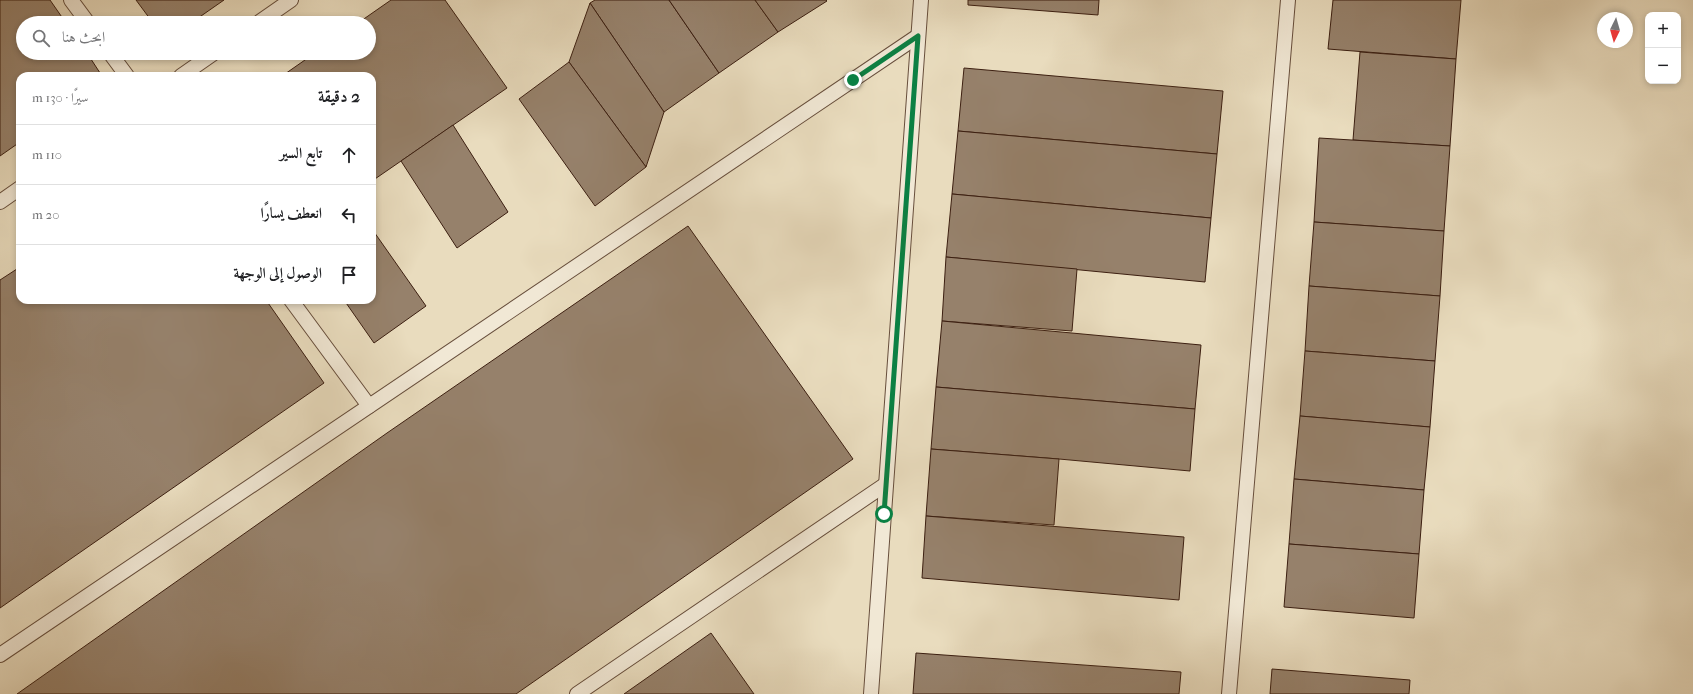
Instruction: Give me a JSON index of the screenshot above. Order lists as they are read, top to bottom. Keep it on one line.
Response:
{"north":"bottom","page":{"map_buttons":["+","−"],"search":"ابحث هنا","heading":["2 دقيقة","سيرًا · 130 m"],"list":[["تابع السير","110 m"],["انعطف يسارًا","20 m"],"الوصول إلى الوجهة"]}}
